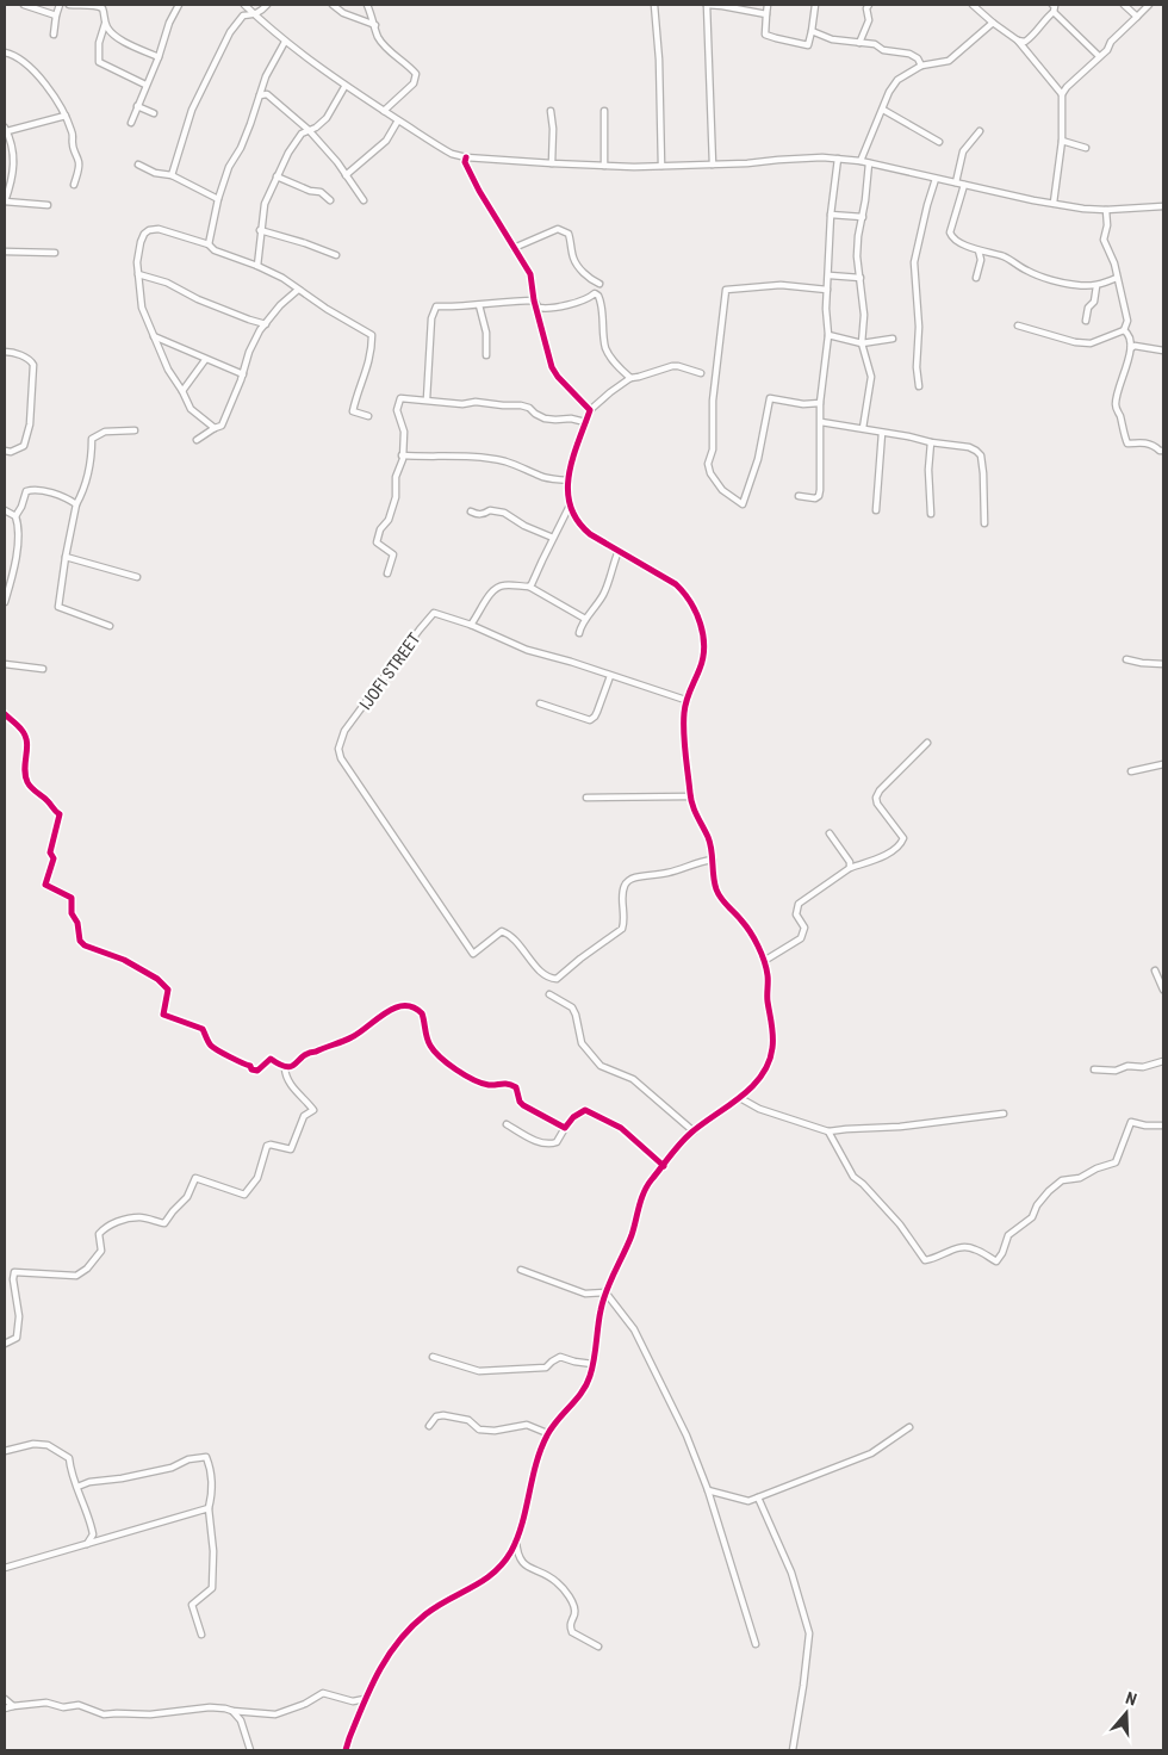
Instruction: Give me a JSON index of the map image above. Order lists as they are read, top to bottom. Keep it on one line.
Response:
{"streets":{"street":["IJOFI STREET"]},"north":"top"}
